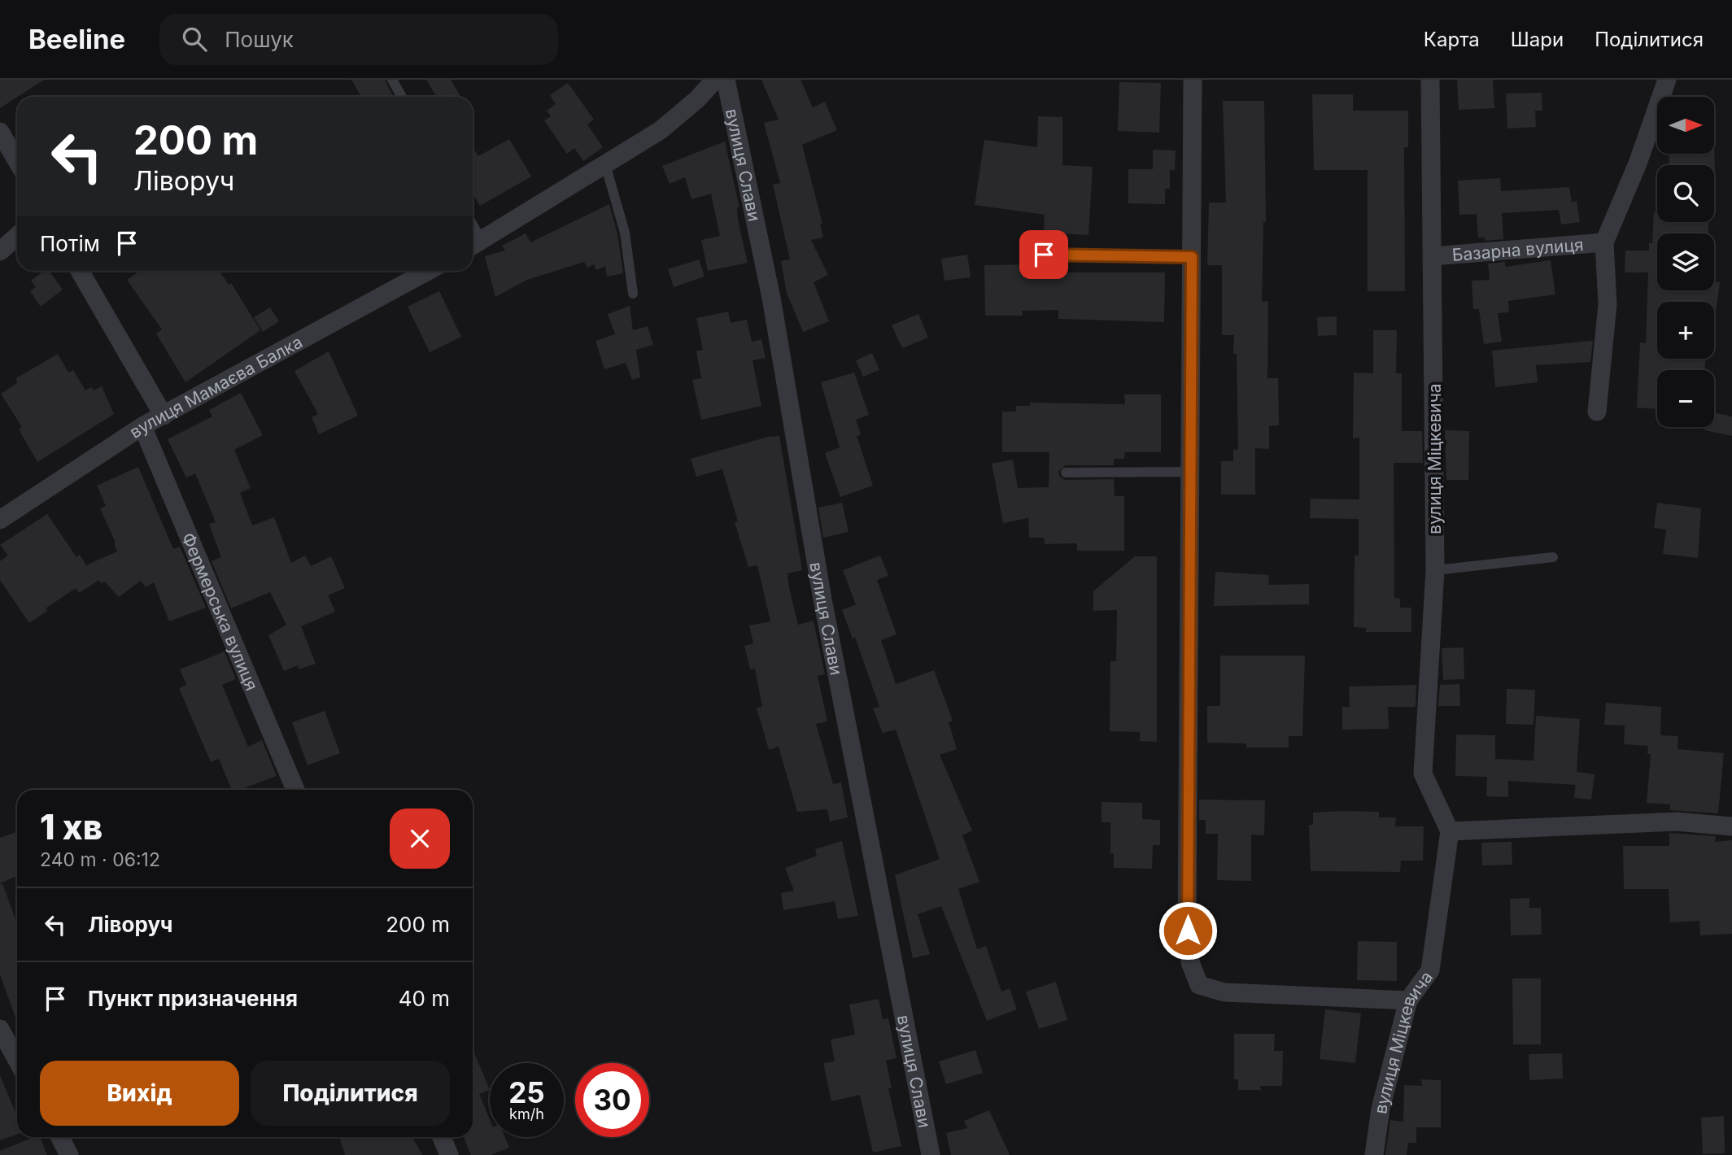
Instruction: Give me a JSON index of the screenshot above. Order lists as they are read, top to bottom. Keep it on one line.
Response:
{"streets":{"street":["вулиця Слави","Базарна вулиця","вулиця Мамаєва Балка","вулиця Міцкевича","Фермерська вулиця"]},"crossings":[["Базарна вулиця","вулиця Міцкевича"],["вулиця Мамаєва Балка","Фермерська вулиця"]],"north":"right","page":{"header":"Beeline","search":"Пошук","nav":["Карта","Шари","Поділитися"],"map_buttons":["+","−"],"turn":["200 m","Ліворуч"],"then":"Потім","heading":["1 хв","240 m · 06:12"],"list":[{"name":"Ліворуч","value":"200 m"},{"name":"Пункт призначення","value":"40 m"}],"buttons":["Вихід","Поділитися"],"speed":"25 km/h","limit":"30"}}
